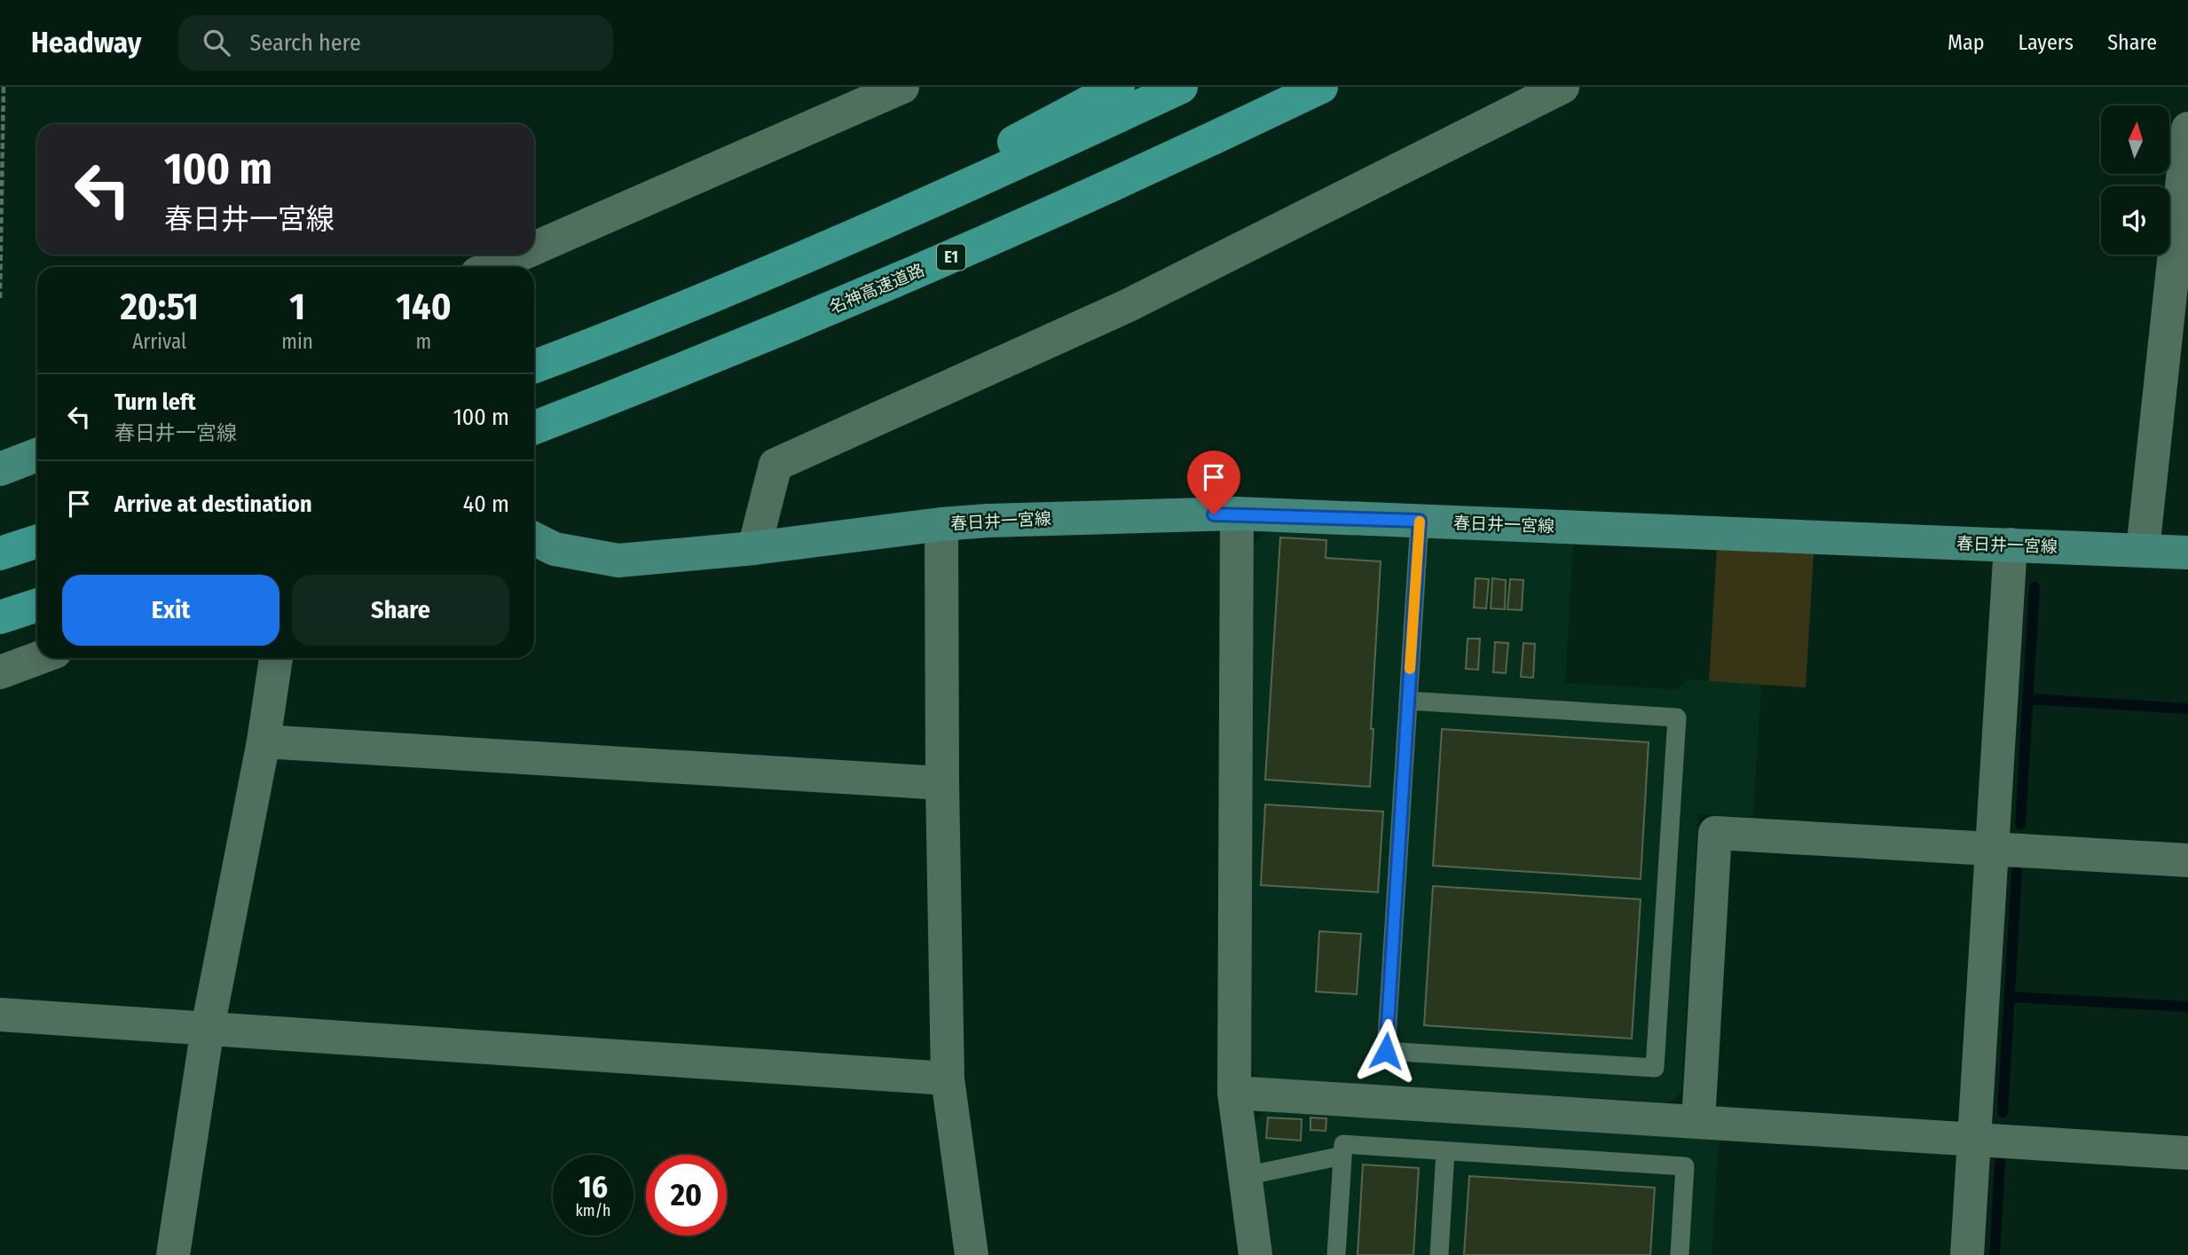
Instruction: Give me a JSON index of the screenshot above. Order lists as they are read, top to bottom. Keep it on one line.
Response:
{"streets":{"highway":["E1","名神高速道路"],"main road":["春日井一宮線"]},"north":"top","page":{"header":"Headway","search":"Search here","nav":["Map","Layers","Share"],"turn":["100 m","春日井一宮線"],"eta":["20:51","Arrival","1","min","140","m"],"list":[{"name":"Turn left","note":"春日井一宮線","value":"100 m"},{"name":"Arrive at destination","value":"40 m"}],"buttons":["Exit","Share"],"speed":"16 km/h","limit":"20"}}
